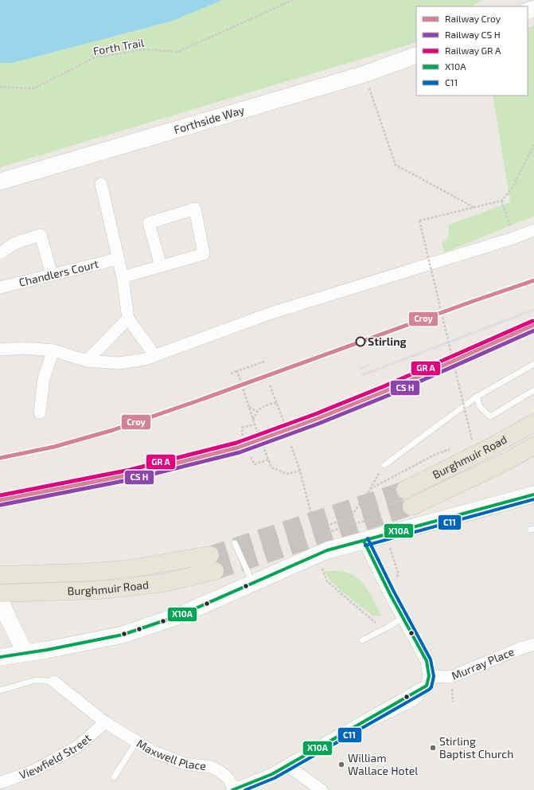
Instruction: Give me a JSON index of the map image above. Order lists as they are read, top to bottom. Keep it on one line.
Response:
{"streets":{"main road":["Forthside Way","Burghmuir Road"],"street":["Chandlers Court","Murray Place","Maxwell Place","Viewfield Street"],"path":["Forth Trail"]},"crossings":[["Murray Place","Maxwell Place"],["Maxwell Place","Viewfield Street"]],"places":["Stirling","Stirling Baptist Church","William Wallace Hotel"],"lines":["rail line Croy","transit line X10A","transit line C11"],"legend":["Railway Croy","Railway CS H","Railway GR A","X10A","C11"]}
